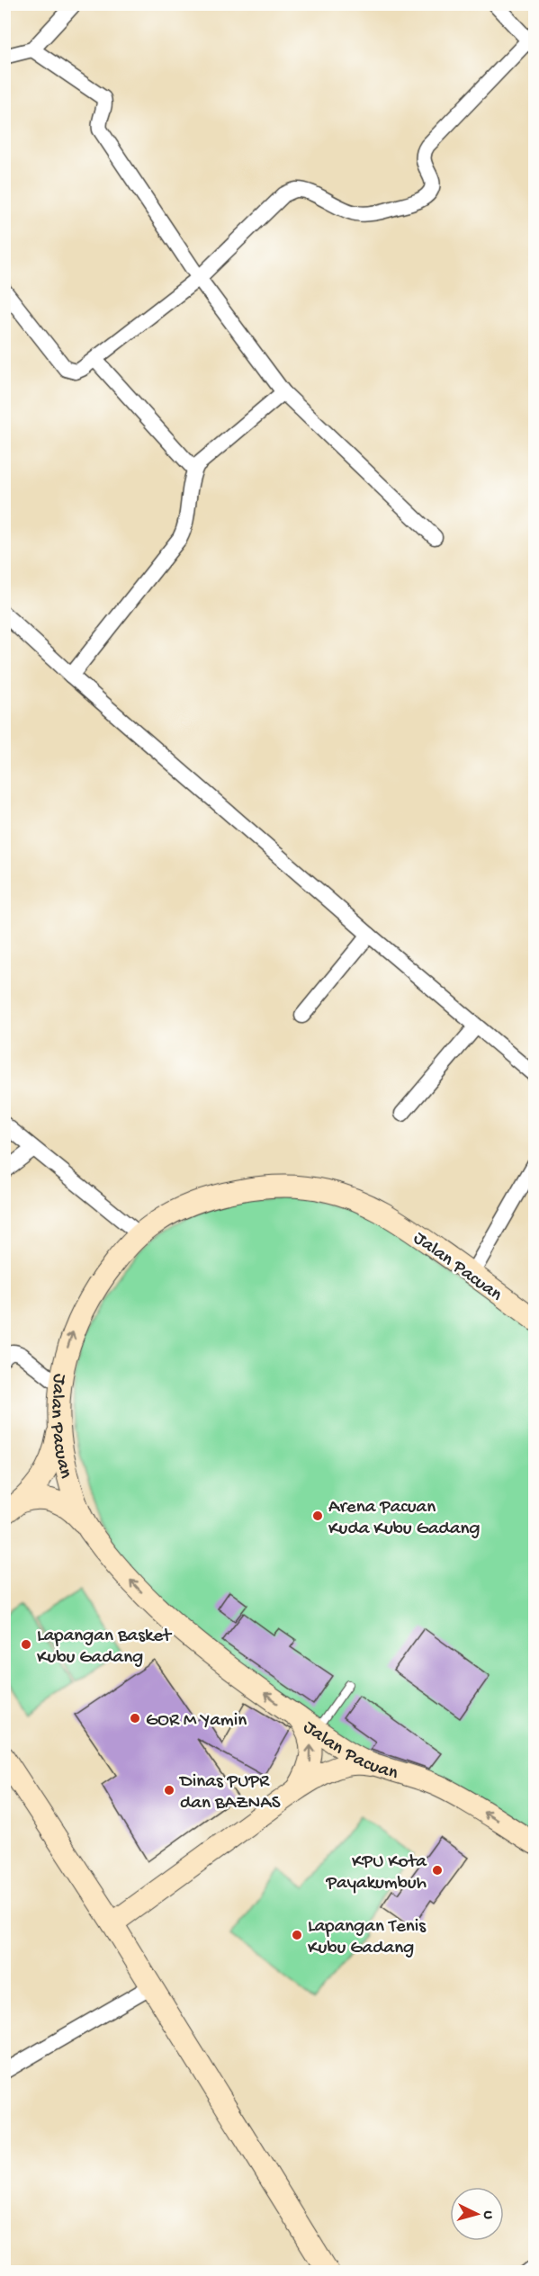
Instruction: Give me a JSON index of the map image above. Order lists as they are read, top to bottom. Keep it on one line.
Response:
{"streets":{"street":["Jalan Pacuan"]},"places":["Arena Pacuan Kuda Kubu Gadang","Lapangan Basket Kubu Gadang","GOR M Yamin","Dinas PUPR dan BAZNAS","KPU Kota Payakumbuh","Lapangan Tenis Kubu Gadang"],"north":"right"}
